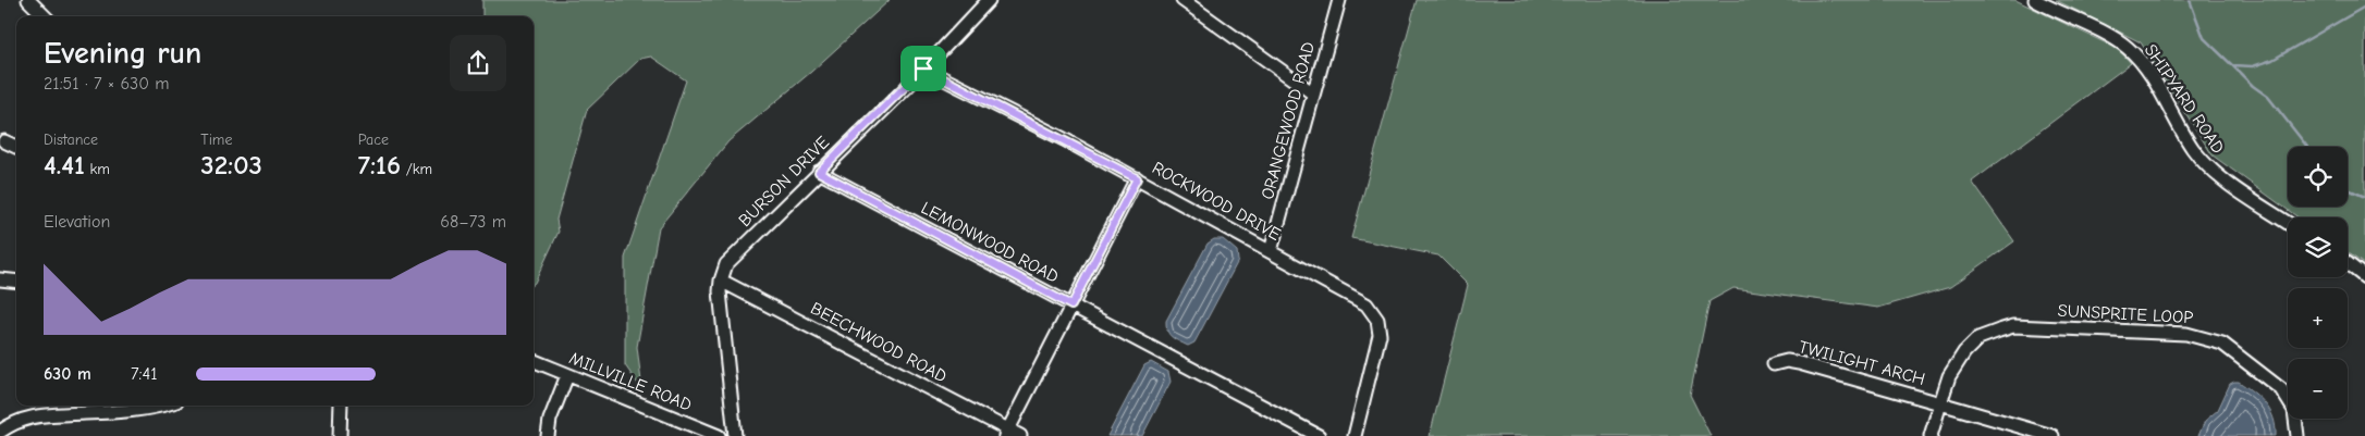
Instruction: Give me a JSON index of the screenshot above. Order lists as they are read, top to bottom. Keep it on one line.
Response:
{"streets":{"street":["SHIPYARD ROAD","ORANGEWOOD ROAD","BURSON DRIVE","ROCKWOOD DRIVE","LEMONWOOD ROAD","SUNSPRITE LOOP","BEECHWOOD ROAD","TWILIGHT ARCH","MILLVILLE ROAD"]},"crossings":[["ORANGEWOOD ROAD","ROCKWOOD DRIVE"],["BURSON DRIVE","ROCKWOOD DRIVE"],["BURSON DRIVE","LEMONWOOD ROAD"],["BURSON DRIVE","BEECHWOOD ROAD"],["SUNSPRITE LOOP","TWILIGHT ARCH"]],"page":{"heading":["Evening run","21:51 · 7 × 630 m"],"stats":[["Distance","4.41 km"],["Time","32:03"],["Pace","7:16 /km"]],"map_buttons":["+","−"],"chart":["Elevation","68–73 m"],"list":[{"name":"630 m","note":"7:41"}]}}
